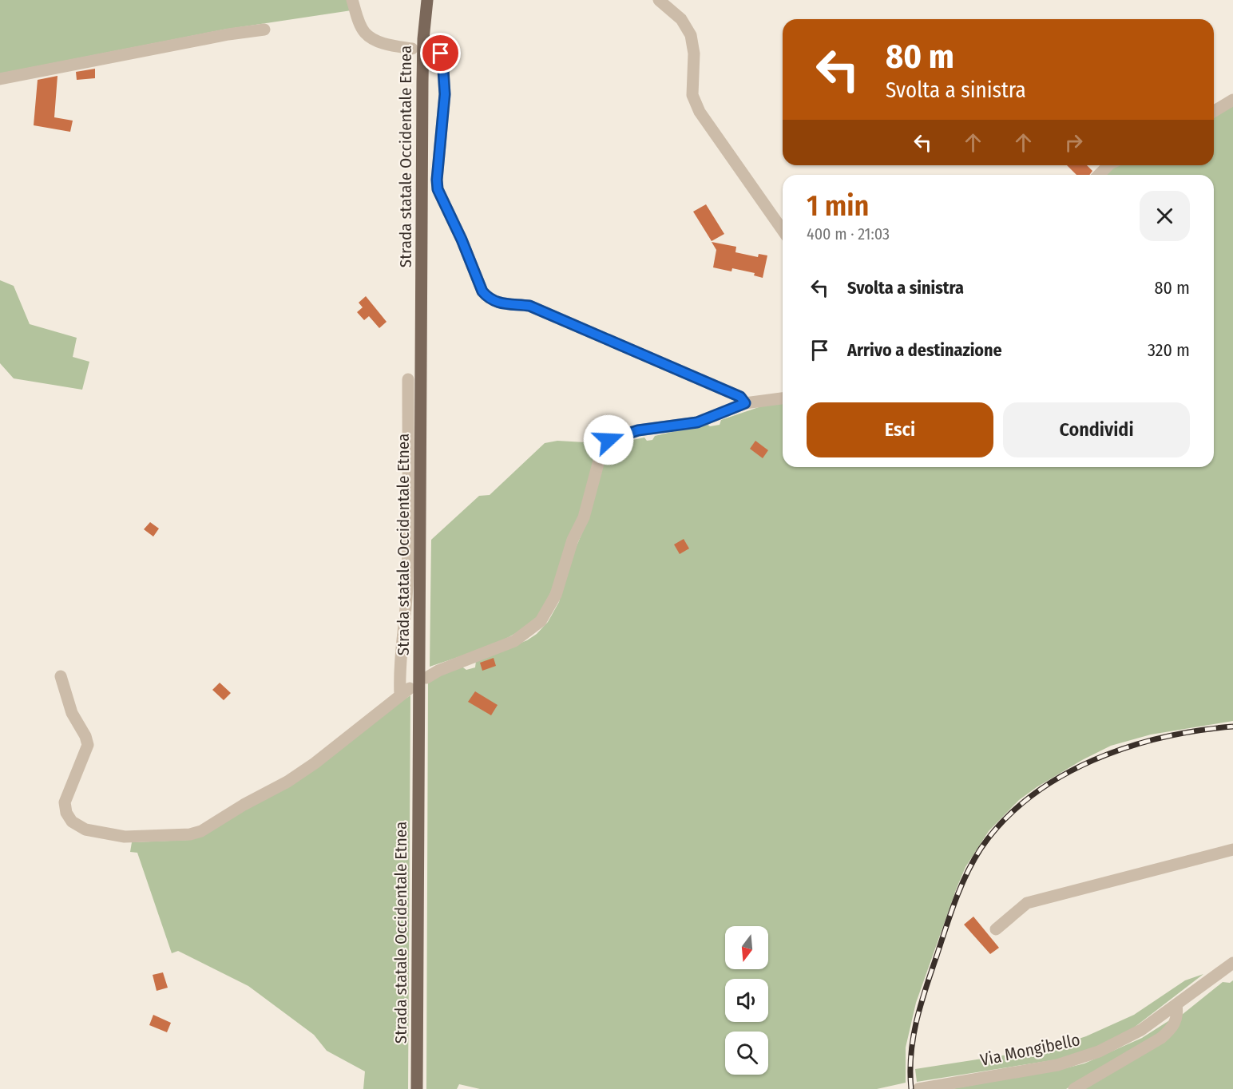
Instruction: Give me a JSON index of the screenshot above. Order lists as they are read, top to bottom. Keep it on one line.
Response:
{"streets":{"main road":["Strada statale Occidentale Etnea"],"street":["Via Mongibello"]},"north":"bottom","page":{"turn":["80 m","Svolta a sinistra"],"heading":["1 min","400 m · 21:03"],"list":[{"name":"Svolta a sinistra","value":"80 m"},{"name":"Arrivo a destinazione","value":"320 m"}],"buttons":["Esci","Condividi"]}}
